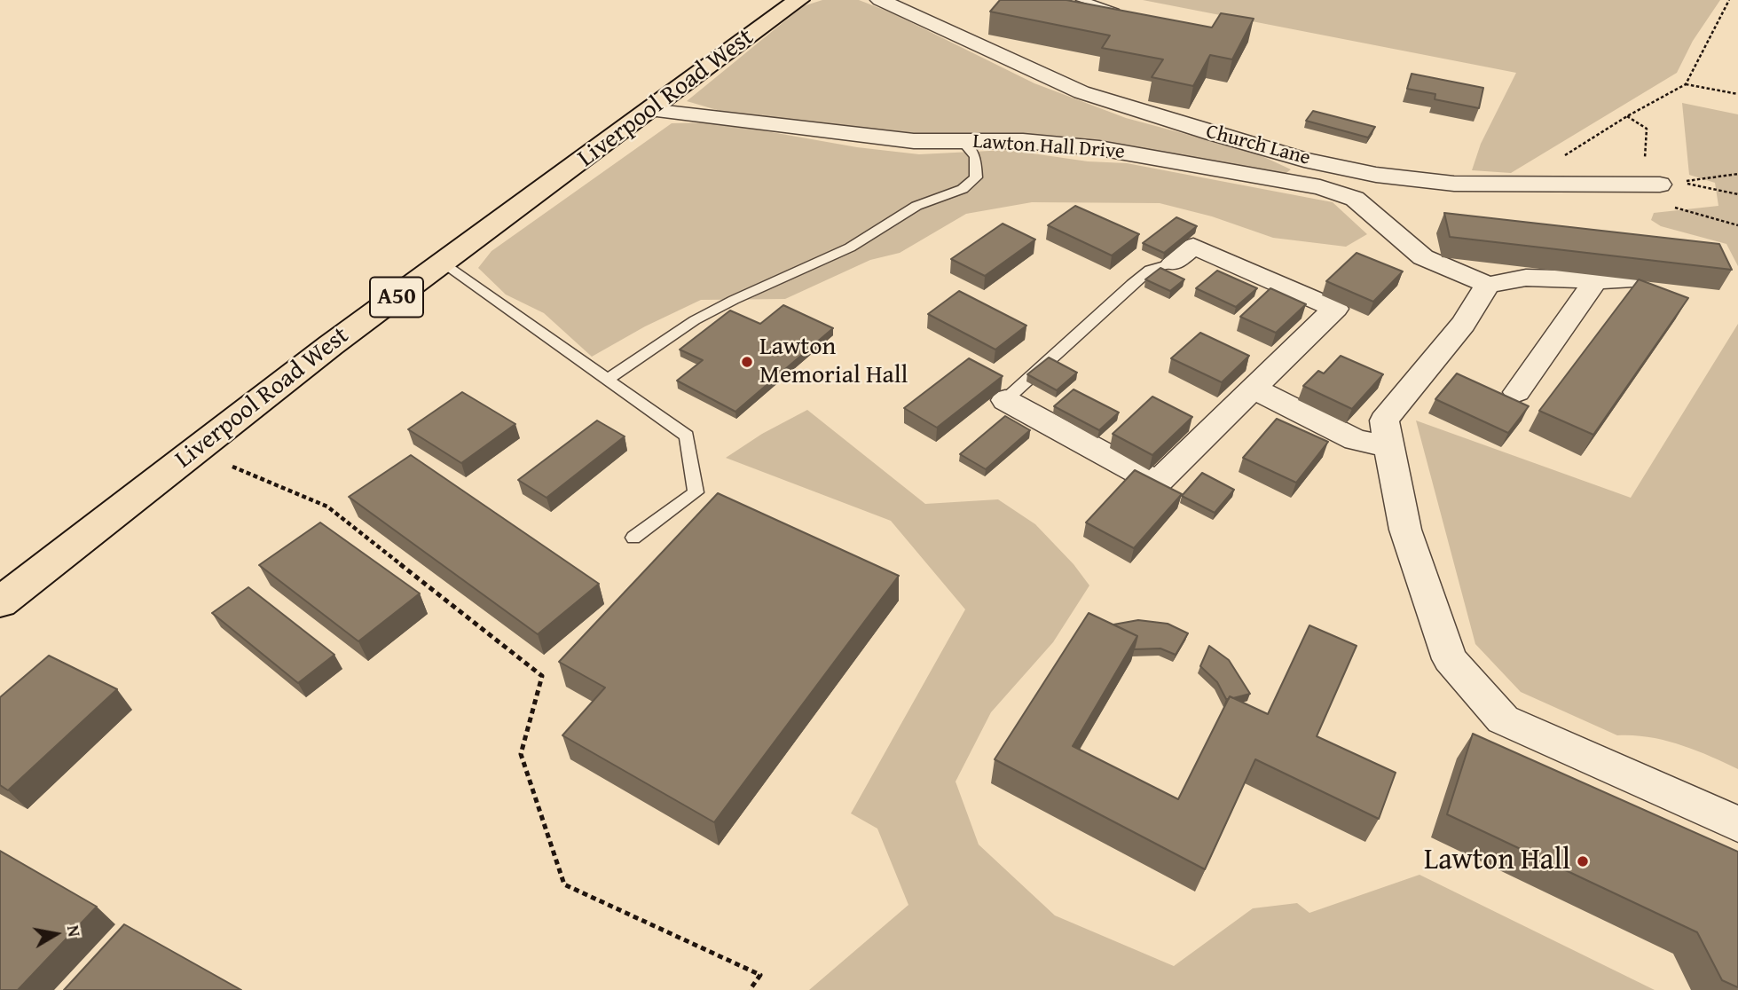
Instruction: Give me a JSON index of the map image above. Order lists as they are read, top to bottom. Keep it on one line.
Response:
{"streets":{"main road":["Liverpool Road West","A50"],"street":["Church Lane","Lawton Hall Drive"]},"crossings":[["Liverpool Road West","Lawton Hall Drive"]],"places":["Lawton Memorial Hall","Lawton Hall"],"north":"right"}
